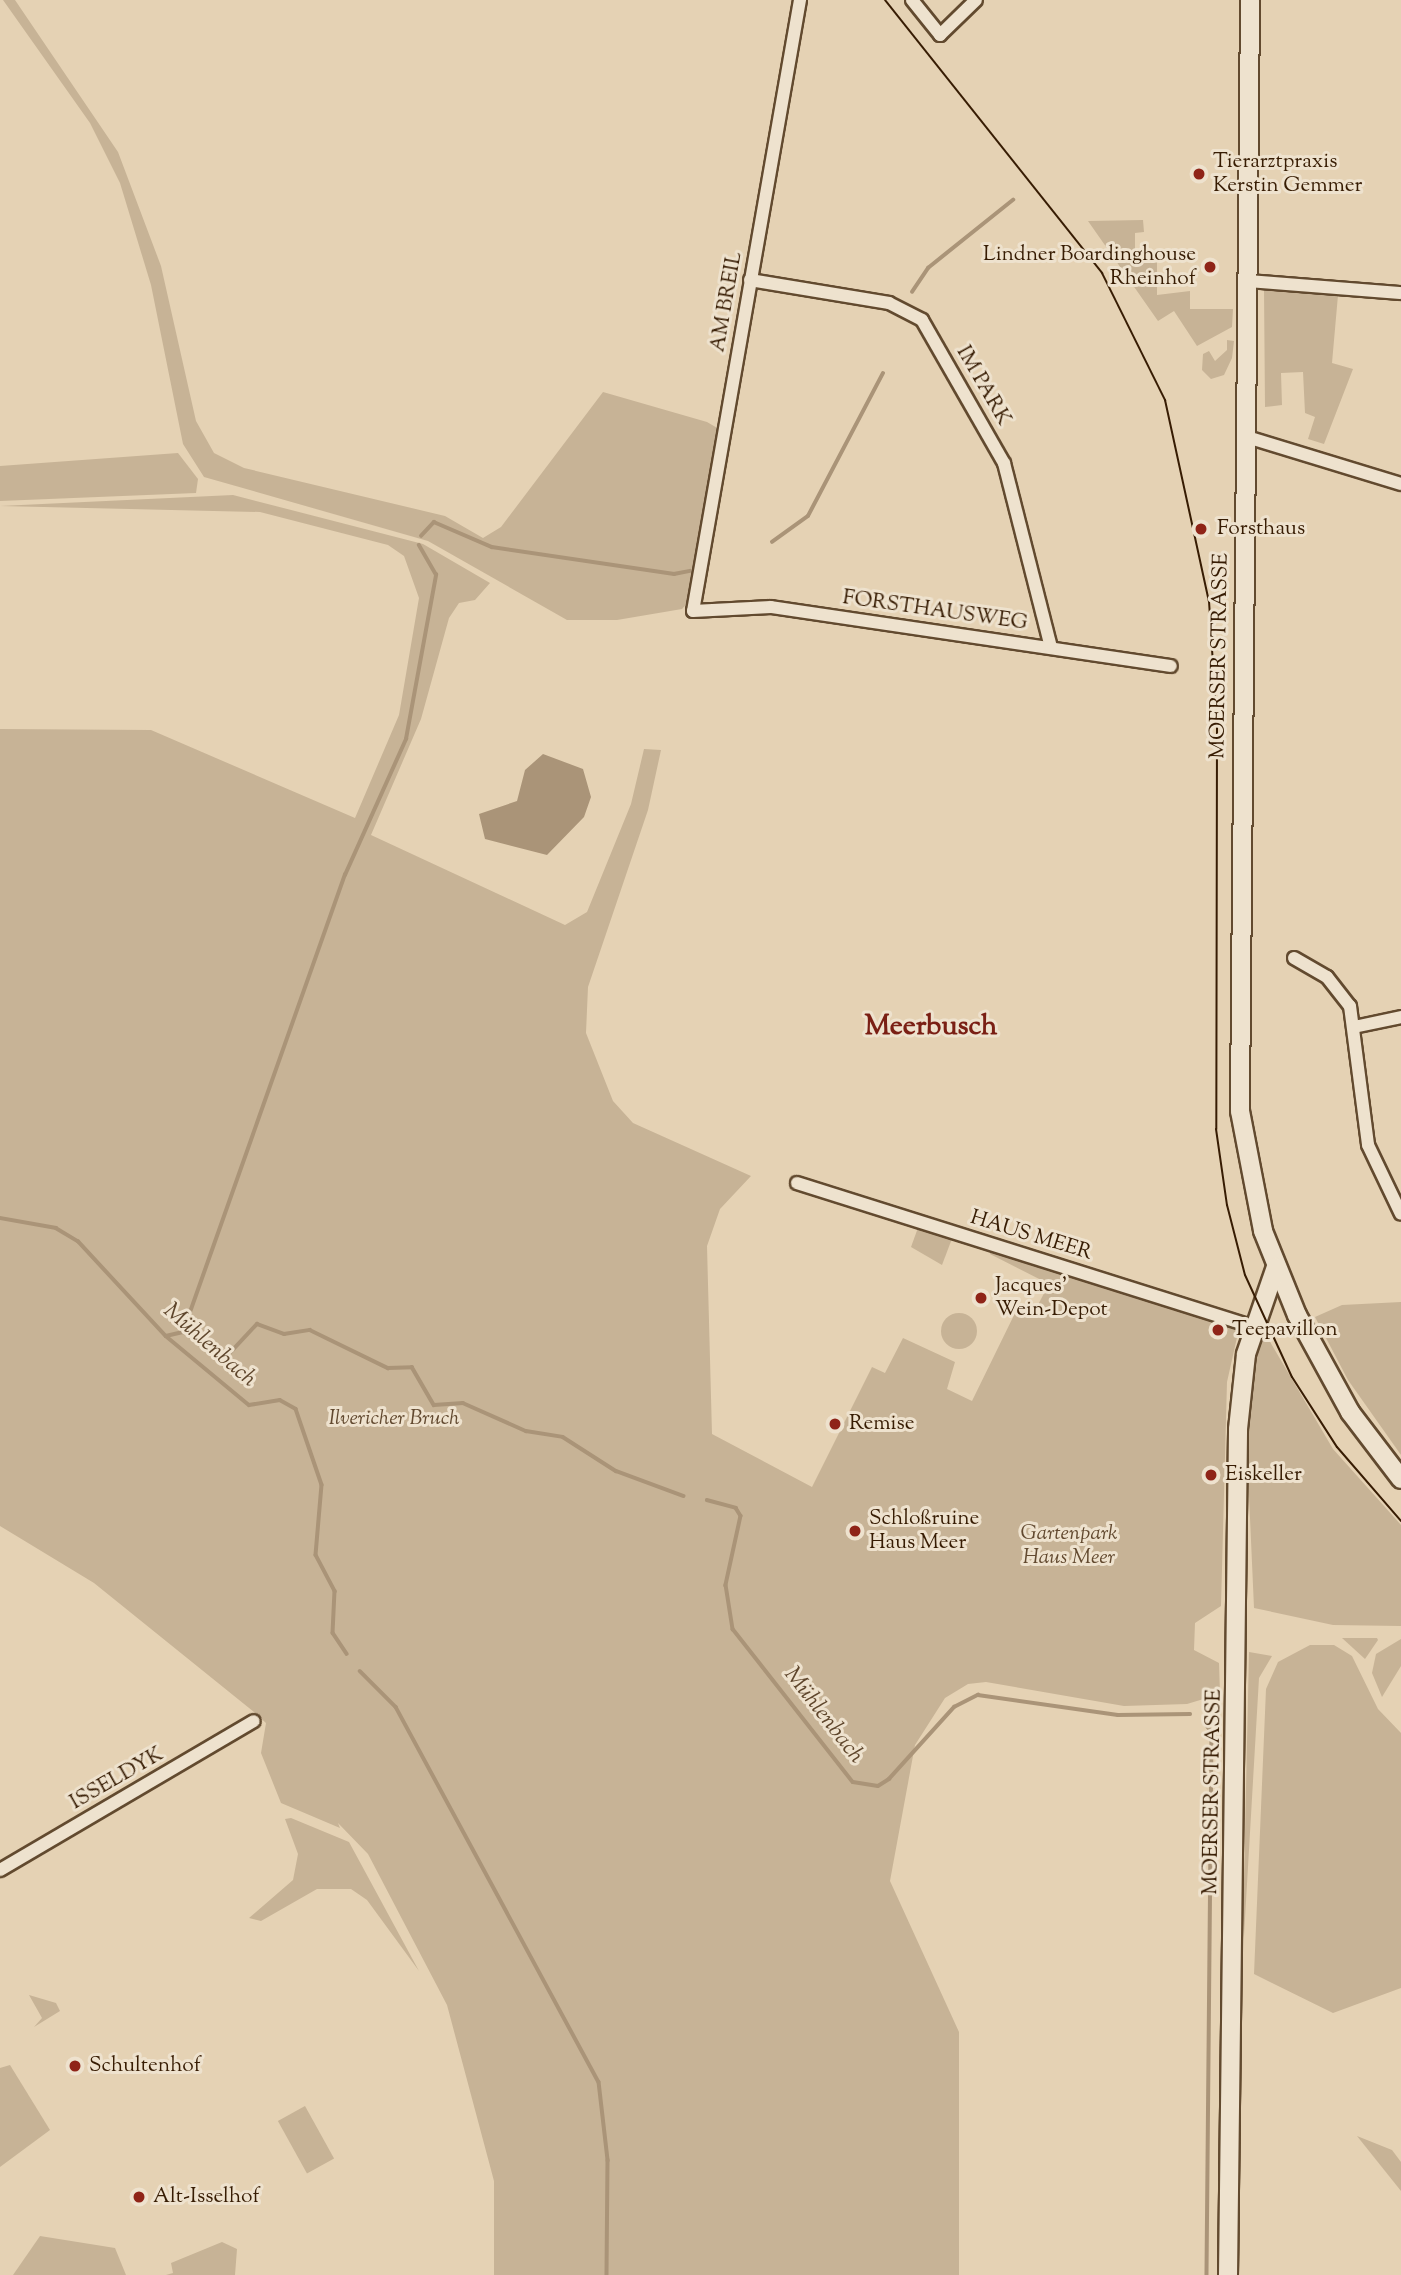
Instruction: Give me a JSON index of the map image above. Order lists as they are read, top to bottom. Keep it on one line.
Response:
{"streets":{"main road":["MOERSER STRASSE"],"street":["AM BREIL","IM PARK","FORSTHAUSWEG","HAUS MEER","ISSELDYK"]},"crossings":[["AM BREIL","IM PARK"],["AM BREIL","FORSTHAUSWEG"],["IM PARK","FORSTHAUSWEG"],["MOERSER STRASSE","HAUS MEER"]],"districts":["Meerbusch"],"water":["Mühlenbach"],"parks":["Ilvericher Bruch","Gartenpark Haus Meer"],"places":["Tierarztpraxis Kerstin Gemmer","Lindner Boardinghouse Rheinhof","Forsthaus","Jacques’ Wein-Depot","Teepavillon","Remise","Eiskeller","Schloßruine Haus Meer","Schultenhof","Alt-Isselhof"]}
